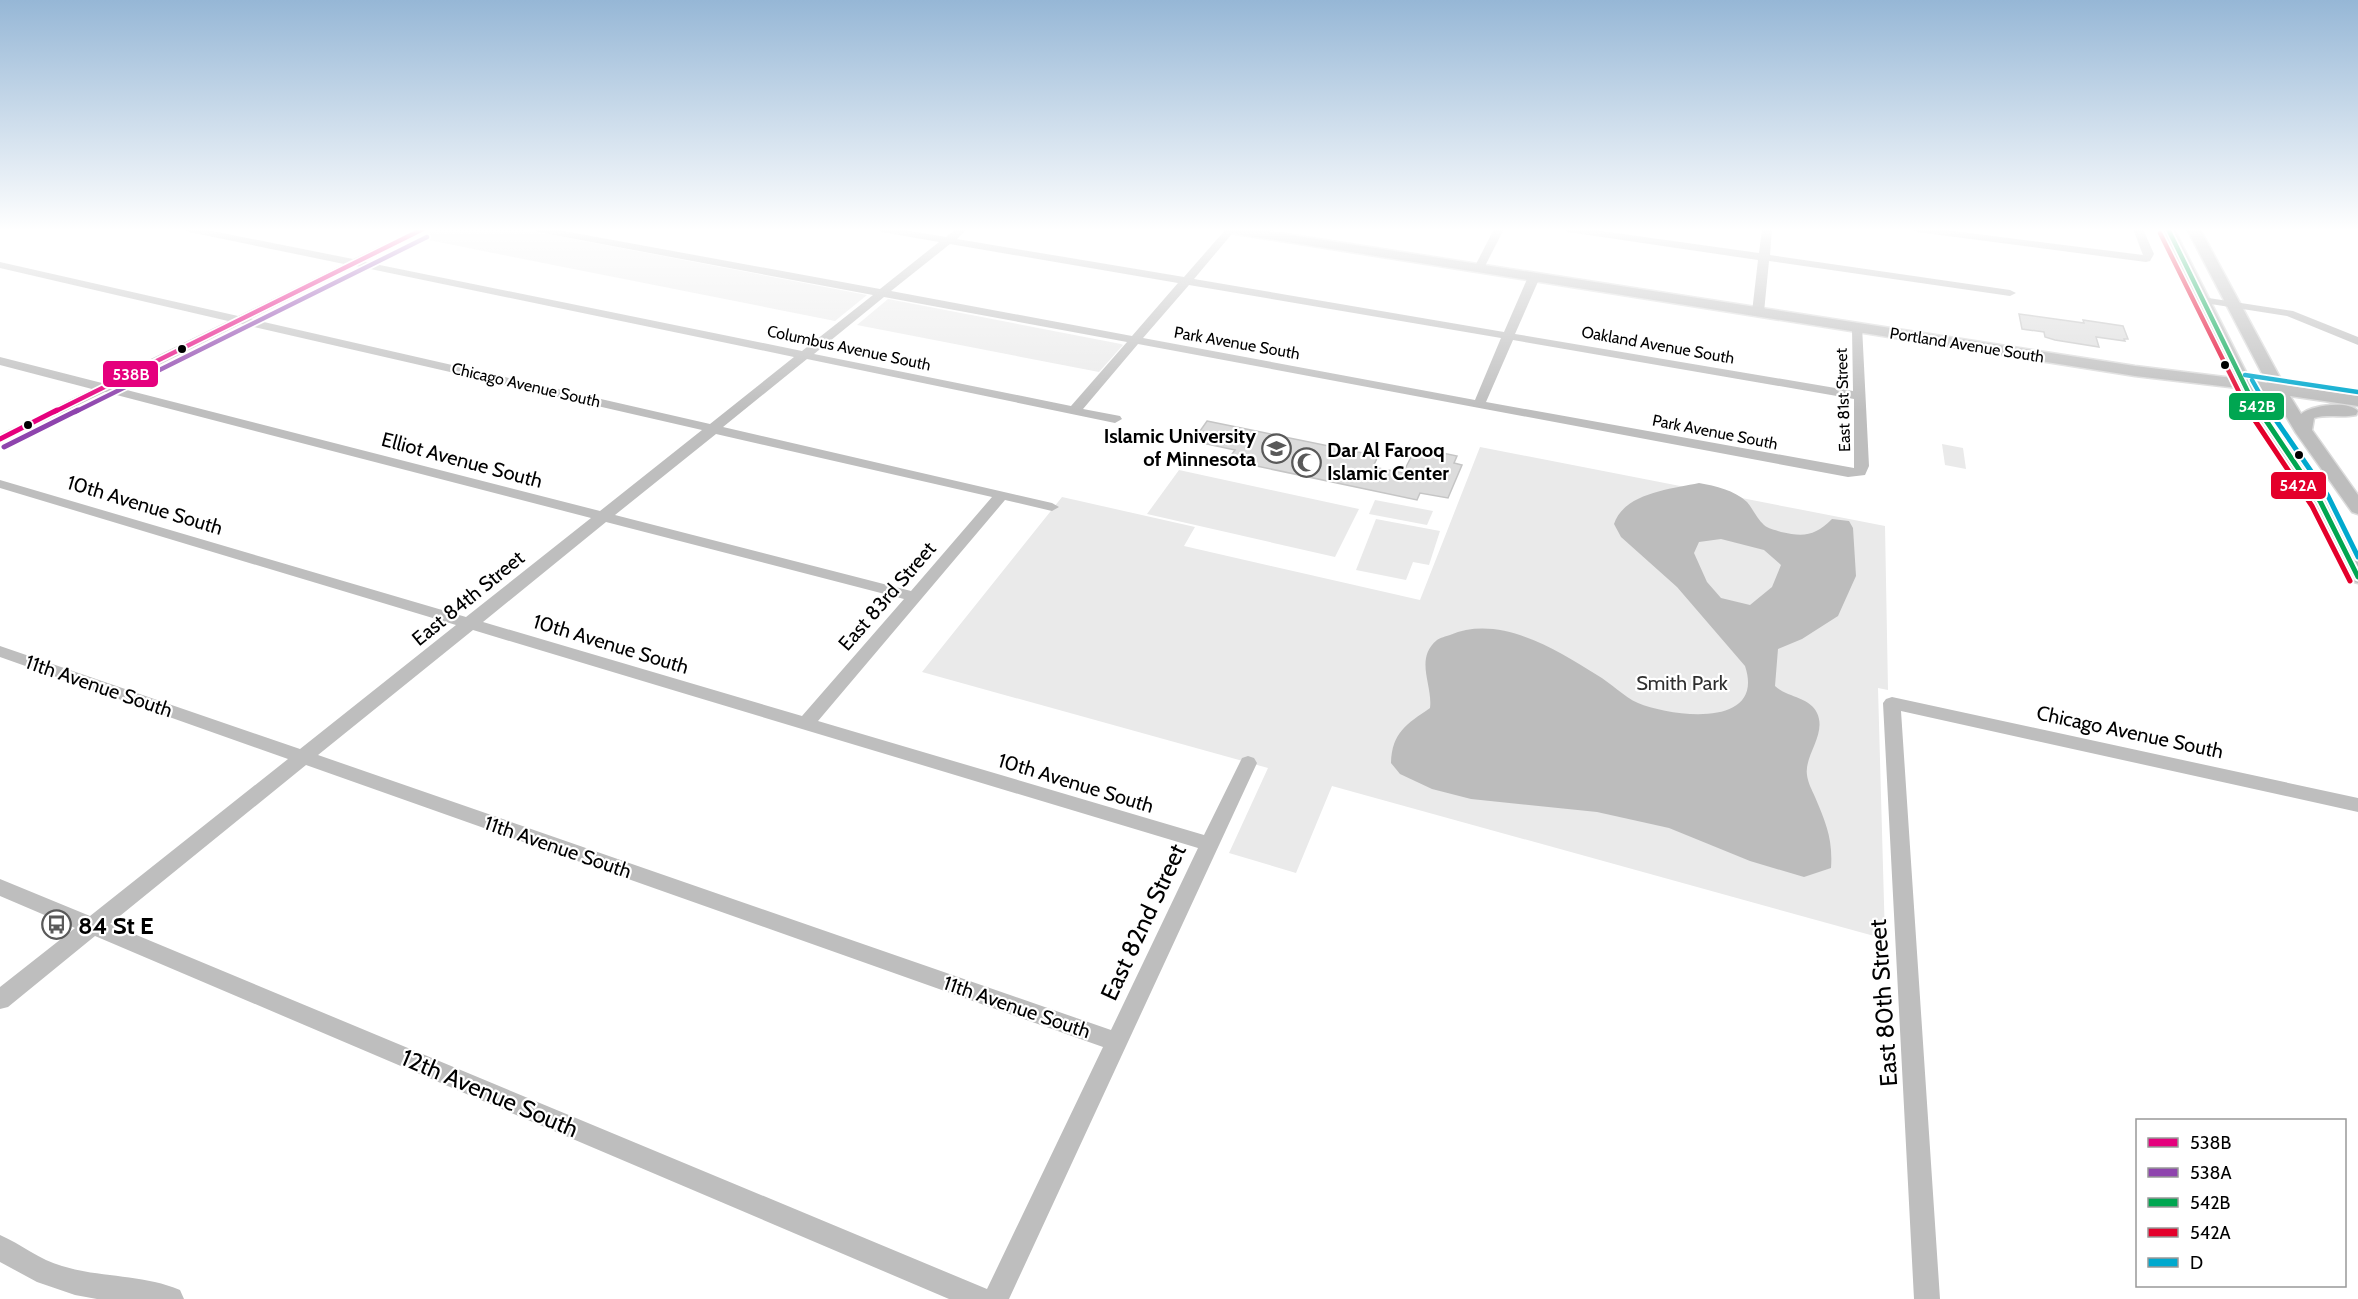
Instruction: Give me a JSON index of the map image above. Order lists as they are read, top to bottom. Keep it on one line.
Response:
{"streets":{"main road":["Portland Avenue South"],"street":["Park Avenue South","Oakland Avenue South","Columbus Avenue South","Chicago Avenue South","East 81st Street","Elliot Avenue South","10th Avenue South","East 83rd Street","East 84th Street","11th Avenue South","East 82nd Street","East 80th Street","12th Avenue South"]},"crossings":[["Park Avenue South","East 81st Street"],["Park Avenue South","East 84th Street"],["Oakland Avenue South","East 81st Street"],["Portland Avenue South","East 81st Street"],["Columbus Avenue South","East 84th Street"],["Chicago Avenue South","East 83rd Street"],["Chicago Avenue South","East 84th Street"],["Chicago Avenue South","East 80th Street"],["Elliot Avenue South","East 83rd Street"],["Elliot Avenue South","East 84th Street"],["10th Avenue South","East 83rd Street"],["10th Avenue South","East 84th Street"],["10th Avenue South","East 82nd Street"],["East 84th Street","11th Avenue South"],["East 84th Street","12th Avenue South"],["11th Avenue South","East 82nd Street"]],"parks":["Smith Park"],"places":{"school or university":["Islamic University of Minnesota"],"mosque":["Dar Al Farooq Islamic Center"],"bus stop":["84 St E"]},"lines":["transit line 538B","transit line 538A","transit line 542B","transit line 542A","transit line D"],"legend":["538B","538A","542B","542A","D"]}
